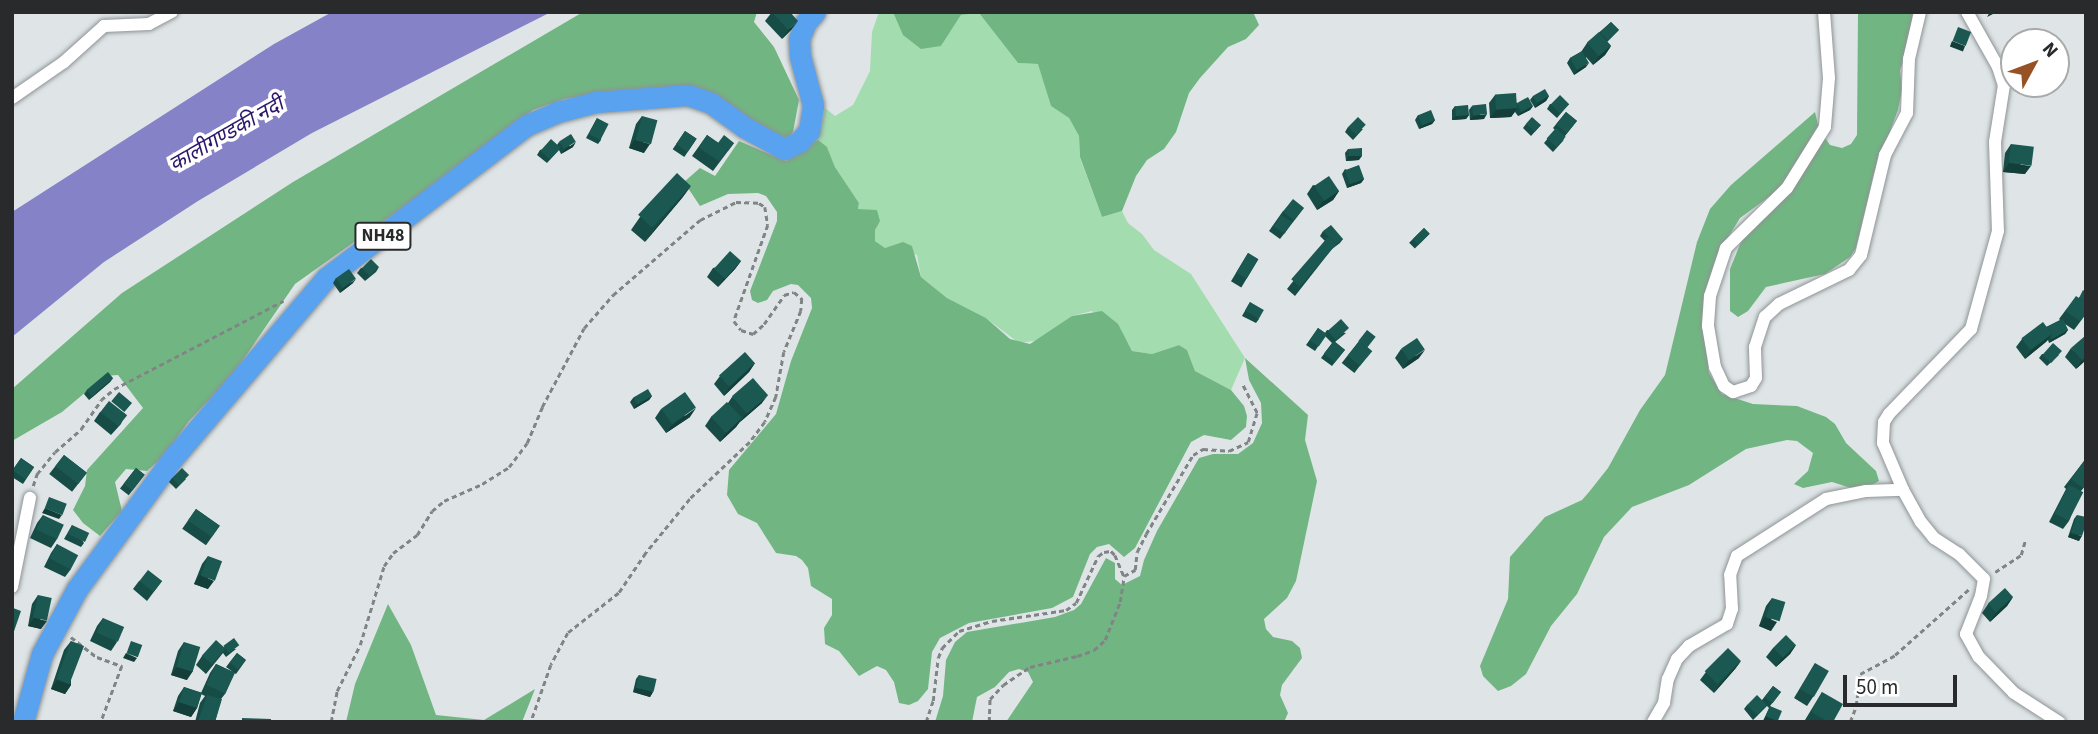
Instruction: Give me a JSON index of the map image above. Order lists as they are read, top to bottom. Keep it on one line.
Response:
{"streets":{"highway":["NH48"]},"water":["कालीगण्डकी नदी"],"scale_bar":"50 m","north":"top right"}
